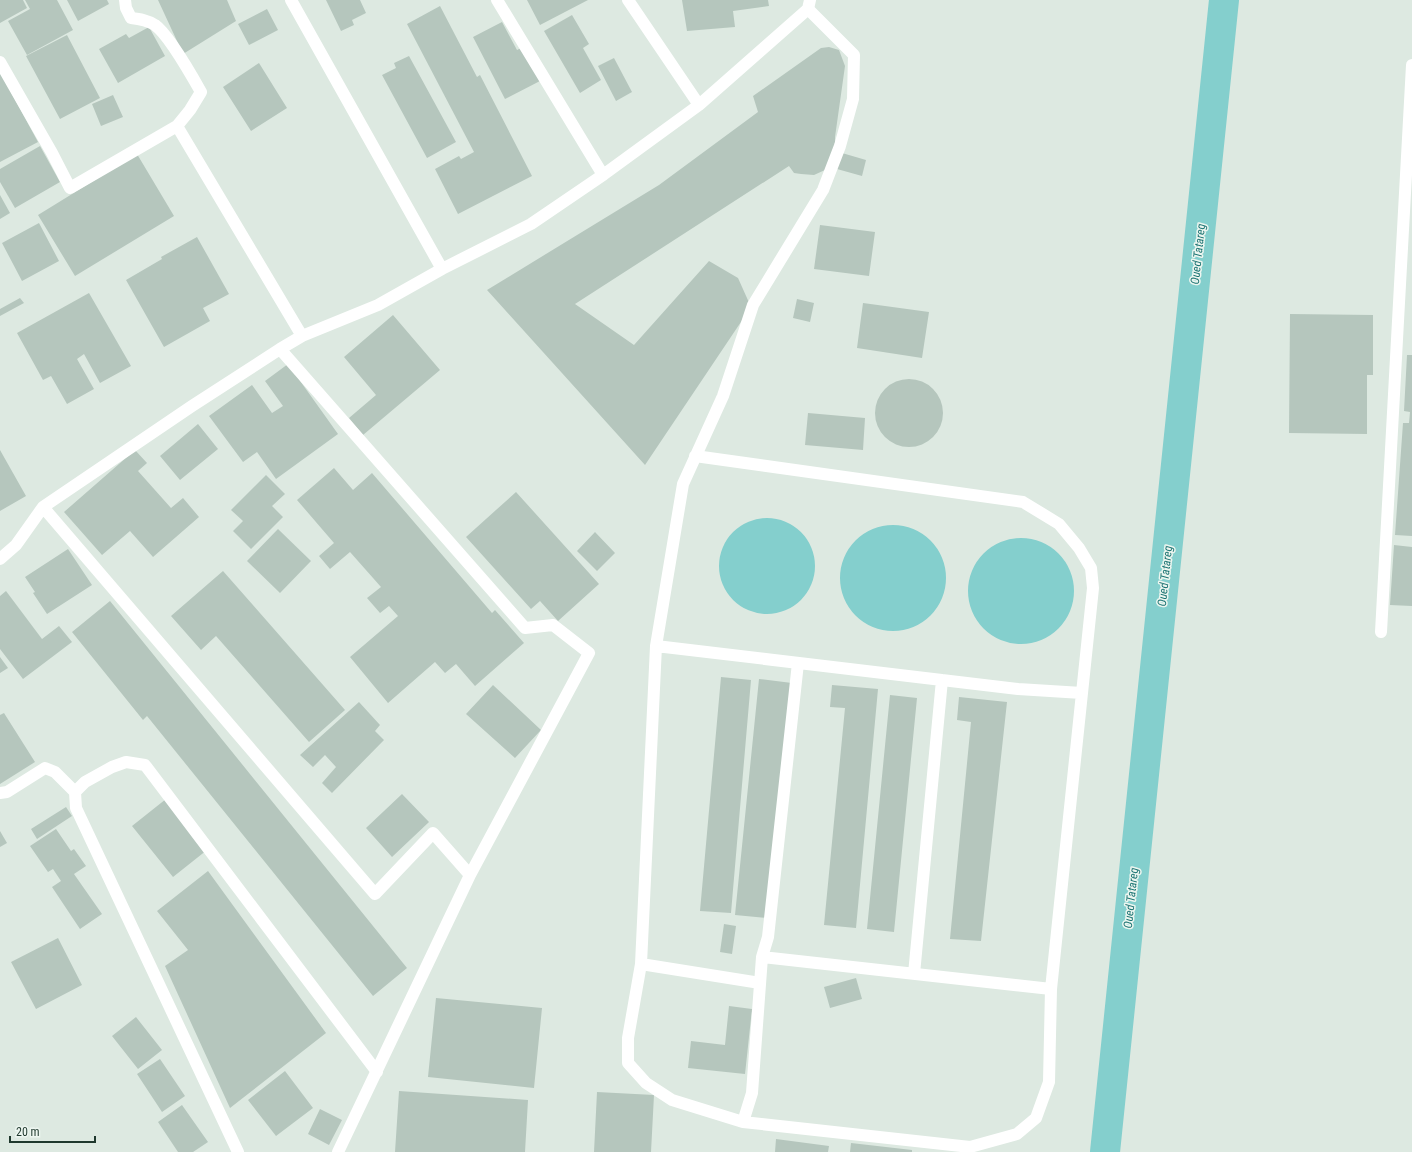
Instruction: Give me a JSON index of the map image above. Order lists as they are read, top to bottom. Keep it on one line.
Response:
{"water":["Oued Tatareg"],"scale_bar":"20 m"}
